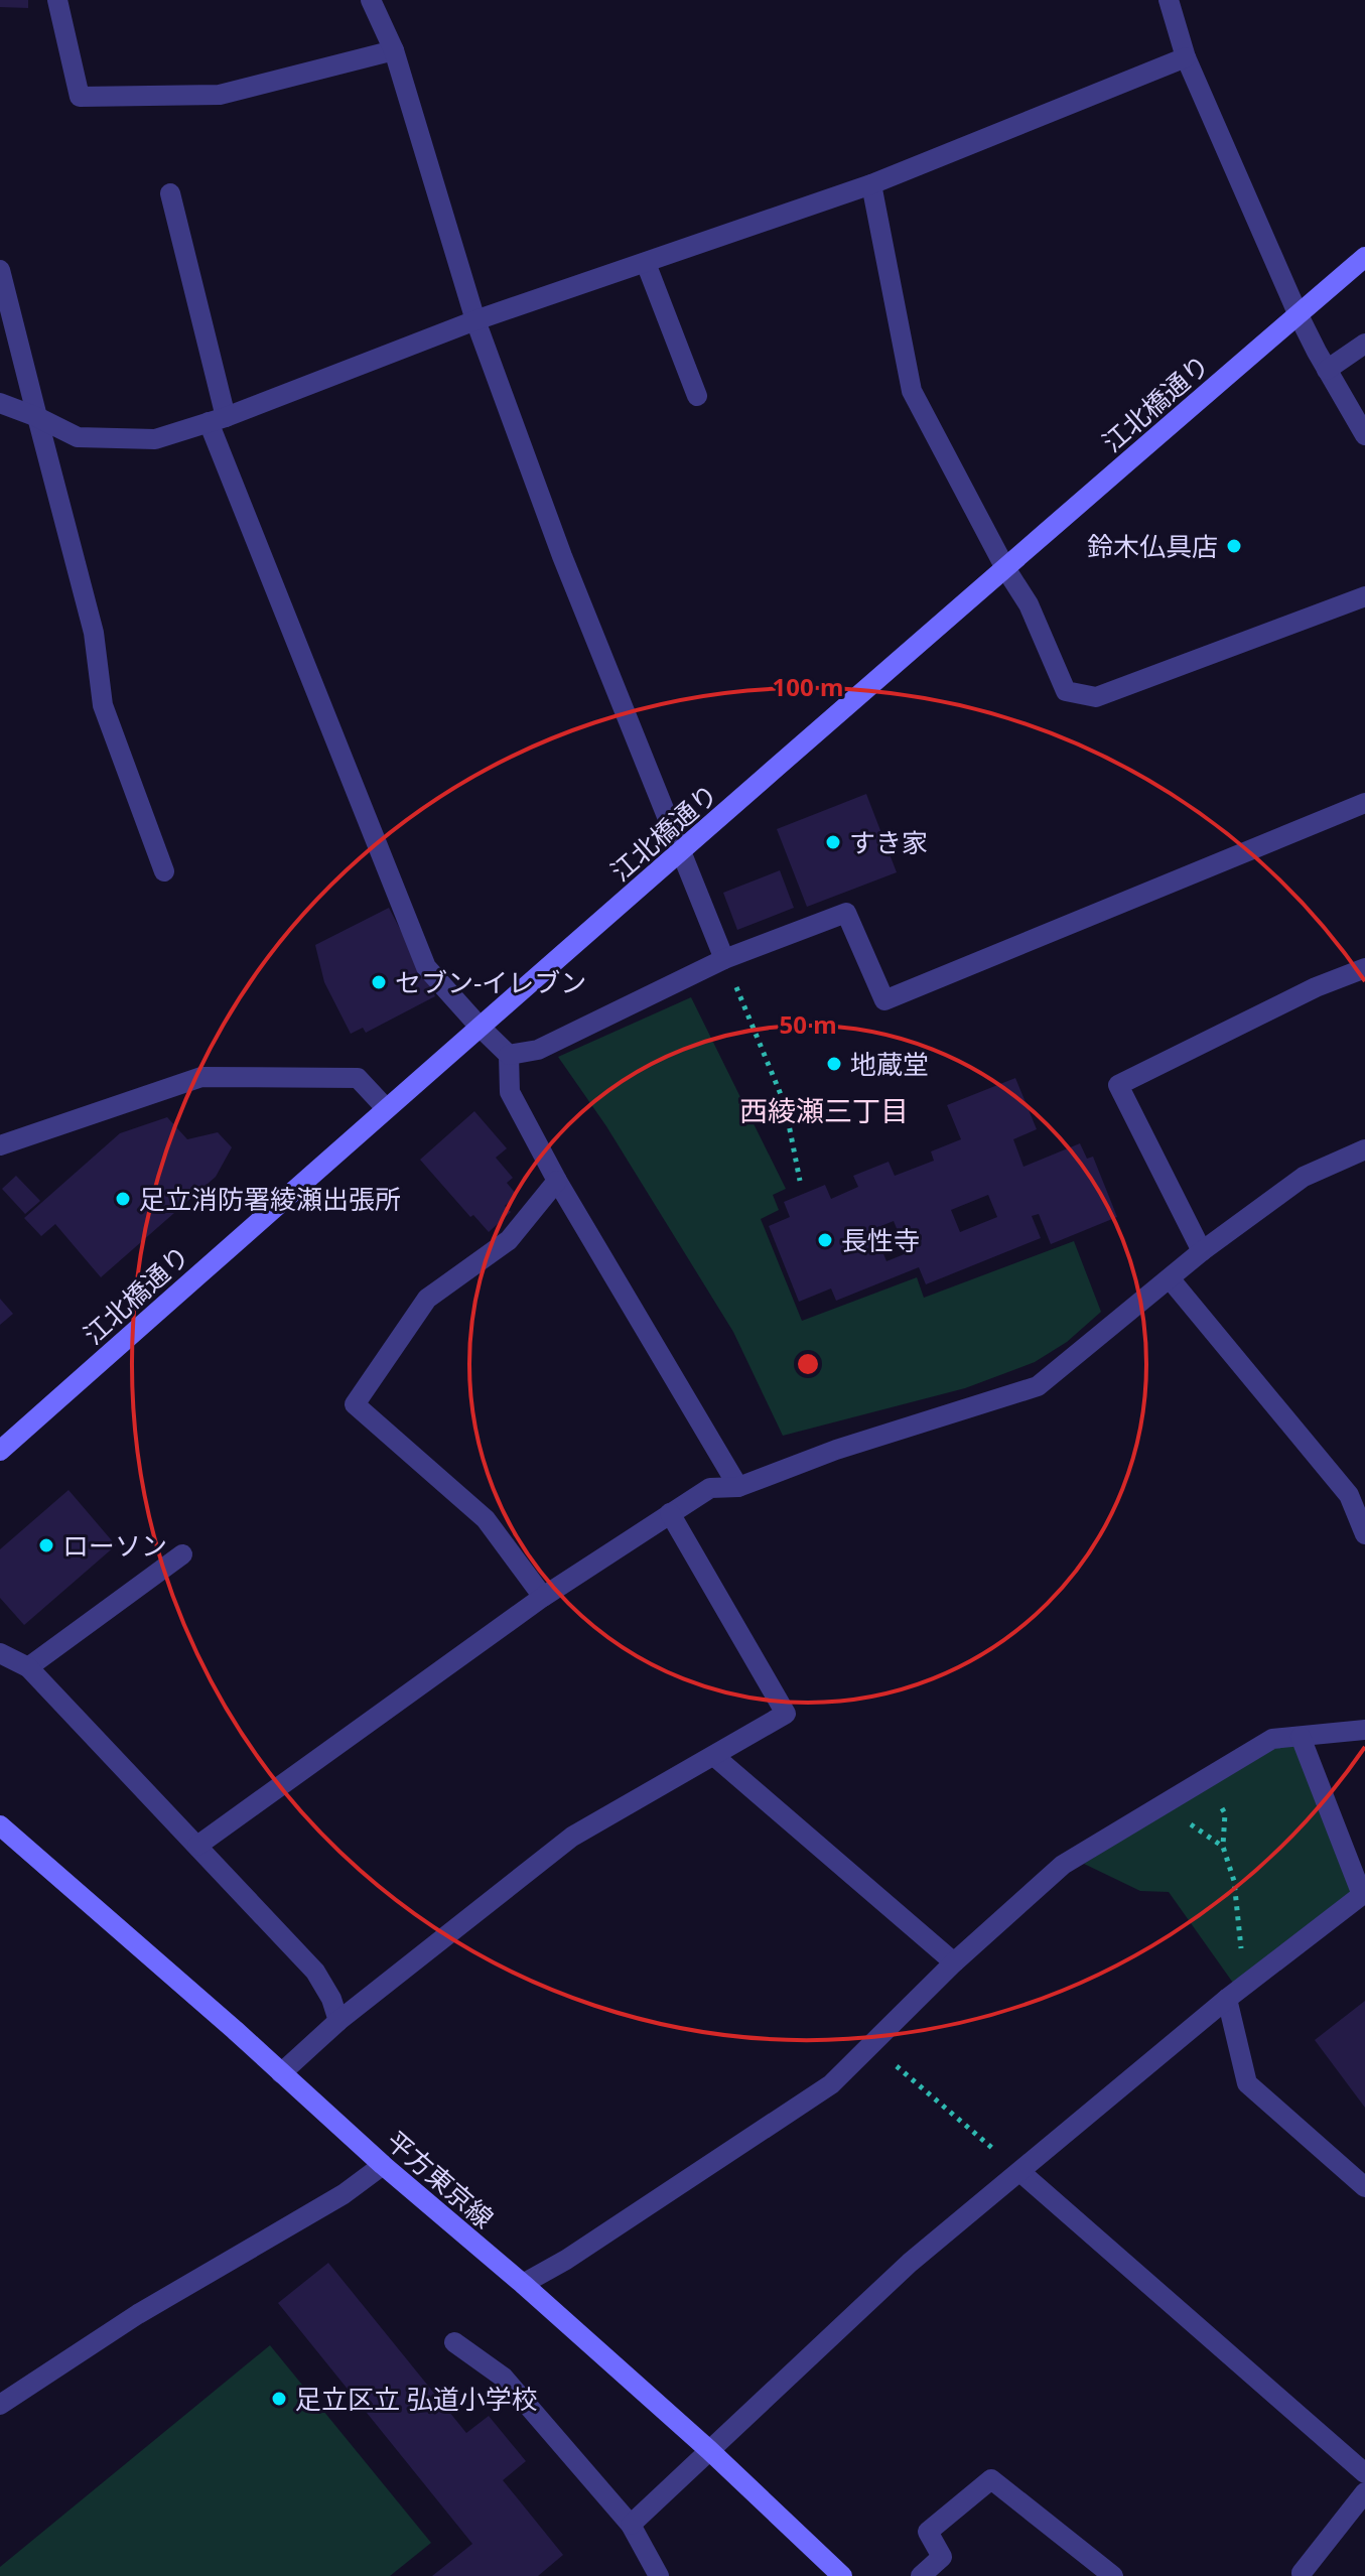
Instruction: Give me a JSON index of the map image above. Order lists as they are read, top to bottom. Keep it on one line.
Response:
{"streets":{"main road":["江北橋通り","平方東京線"]},"districts":["西綾瀬三丁目"],"places":["鈴木仏具店","すき家","セブン-イレブン","地蔵堂","足立消防署綾瀬出張所","長性寺","ローソン","足立区立 弘道小学校"],"rings":["100 m","50 m"]}
